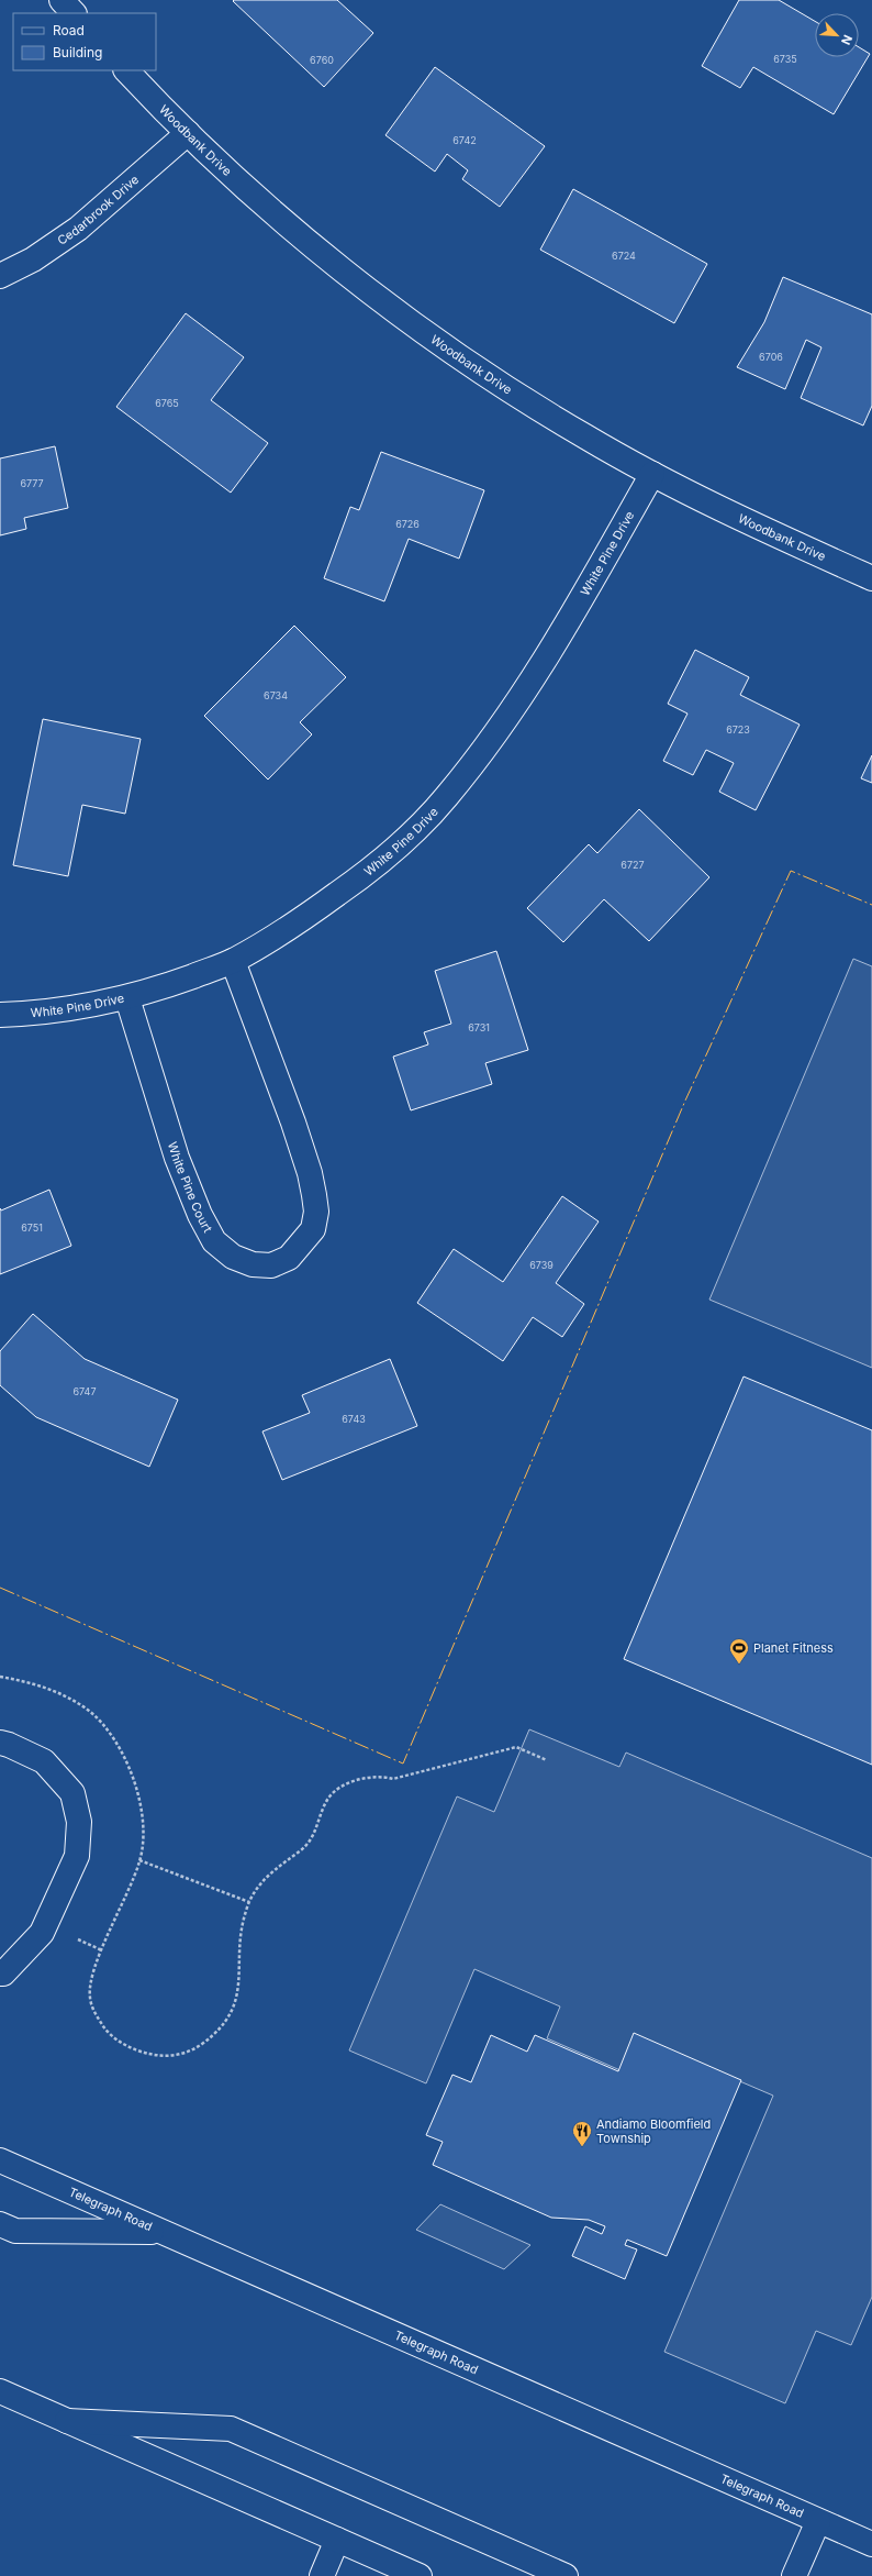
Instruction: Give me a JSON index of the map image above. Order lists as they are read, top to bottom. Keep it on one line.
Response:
{"streets":{"main road":["Woodbank Drive","Cedarbrook Drive","White Pine Drive","White Pine Court","Telegraph Road"]},"crossings":[["Woodbank Drive","Cedarbrook Drive"],["Woodbank Drive","White Pine Drive"],["White Pine Drive","White Pine Court"]],"places":{"sports":["Planet Fitness"],"restaurant":["Andiamo Bloomfield Township"]},"house_numbers":["6735","6760","6742","6724","6706","6765","6777","6726","6734","6723","6727","6731","6751","6739","6747","6743"],"legend":["Road","Building"],"north":"bottom right"}
